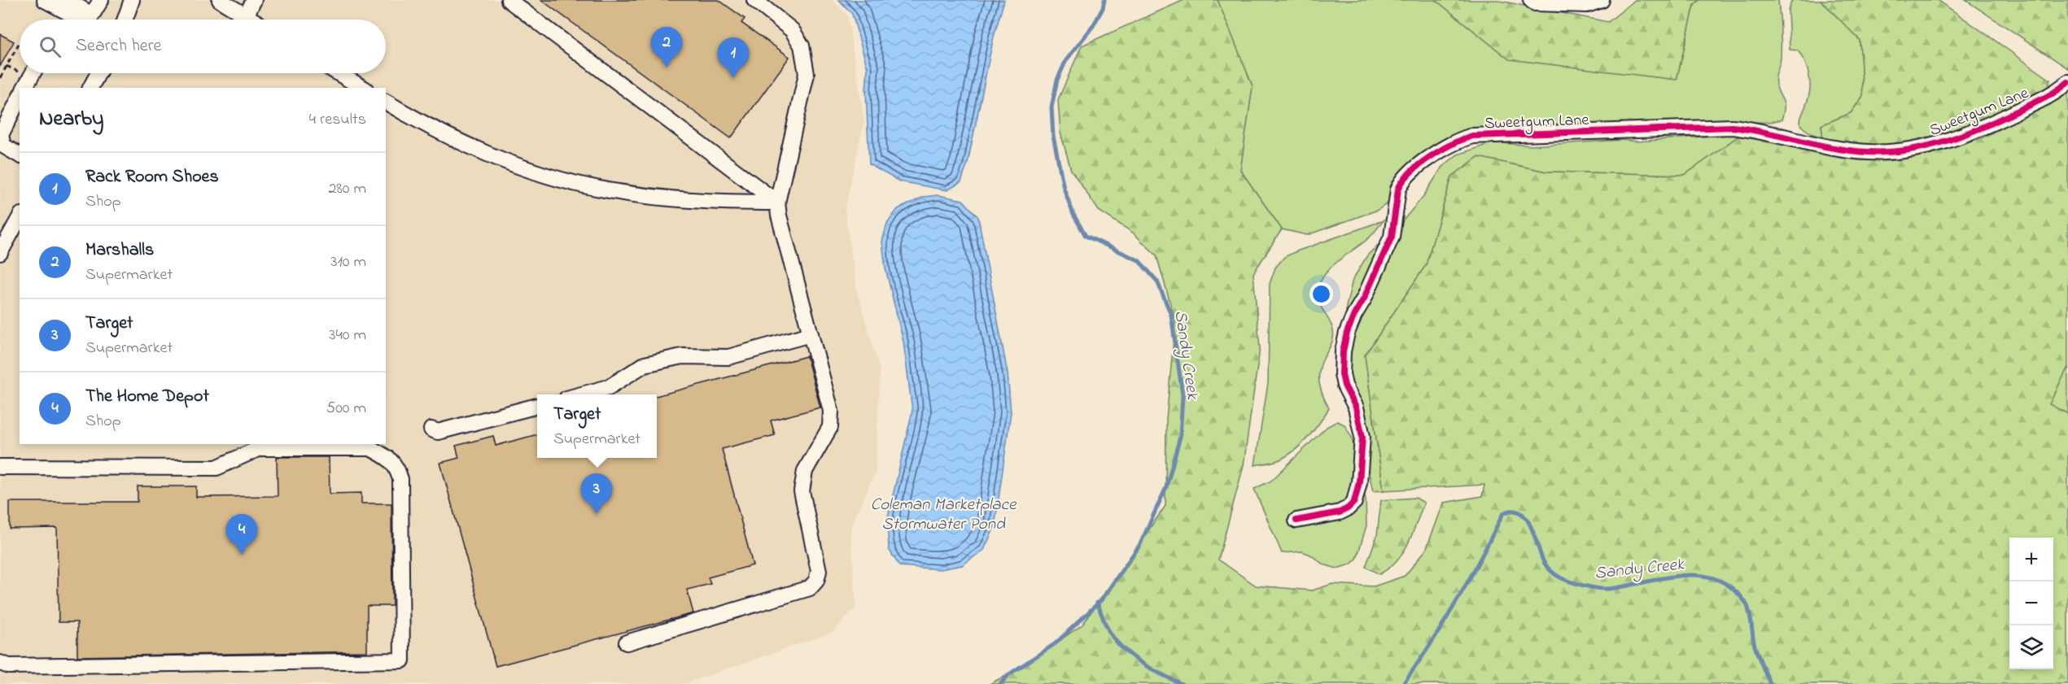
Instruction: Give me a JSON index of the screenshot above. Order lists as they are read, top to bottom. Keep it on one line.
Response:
{"streets":{"street":["Sweetgum Lane"]},"water":["Sandy Creek","Coleman Marketplace Stormwater Pond"],"page":{"search":"Search here","pins":["2","1","3","4"],"heading":["Nearby","4 results"],"list":[{"mark":"1","name":"Rack Room Shoes","note":"Shop","value":"280 m"},{"mark":"2","name":"Marshalls","note":"Supermarket","value":"310 m"},{"mark":"3","name":"Target","note":"Supermarket","value":"340 m"},{"mark":"4","name":"The Home Depot","note":"Shop","value":"500 m"}],"popup":["Target","Supermarket"],"map_buttons":["+","−"]}}
